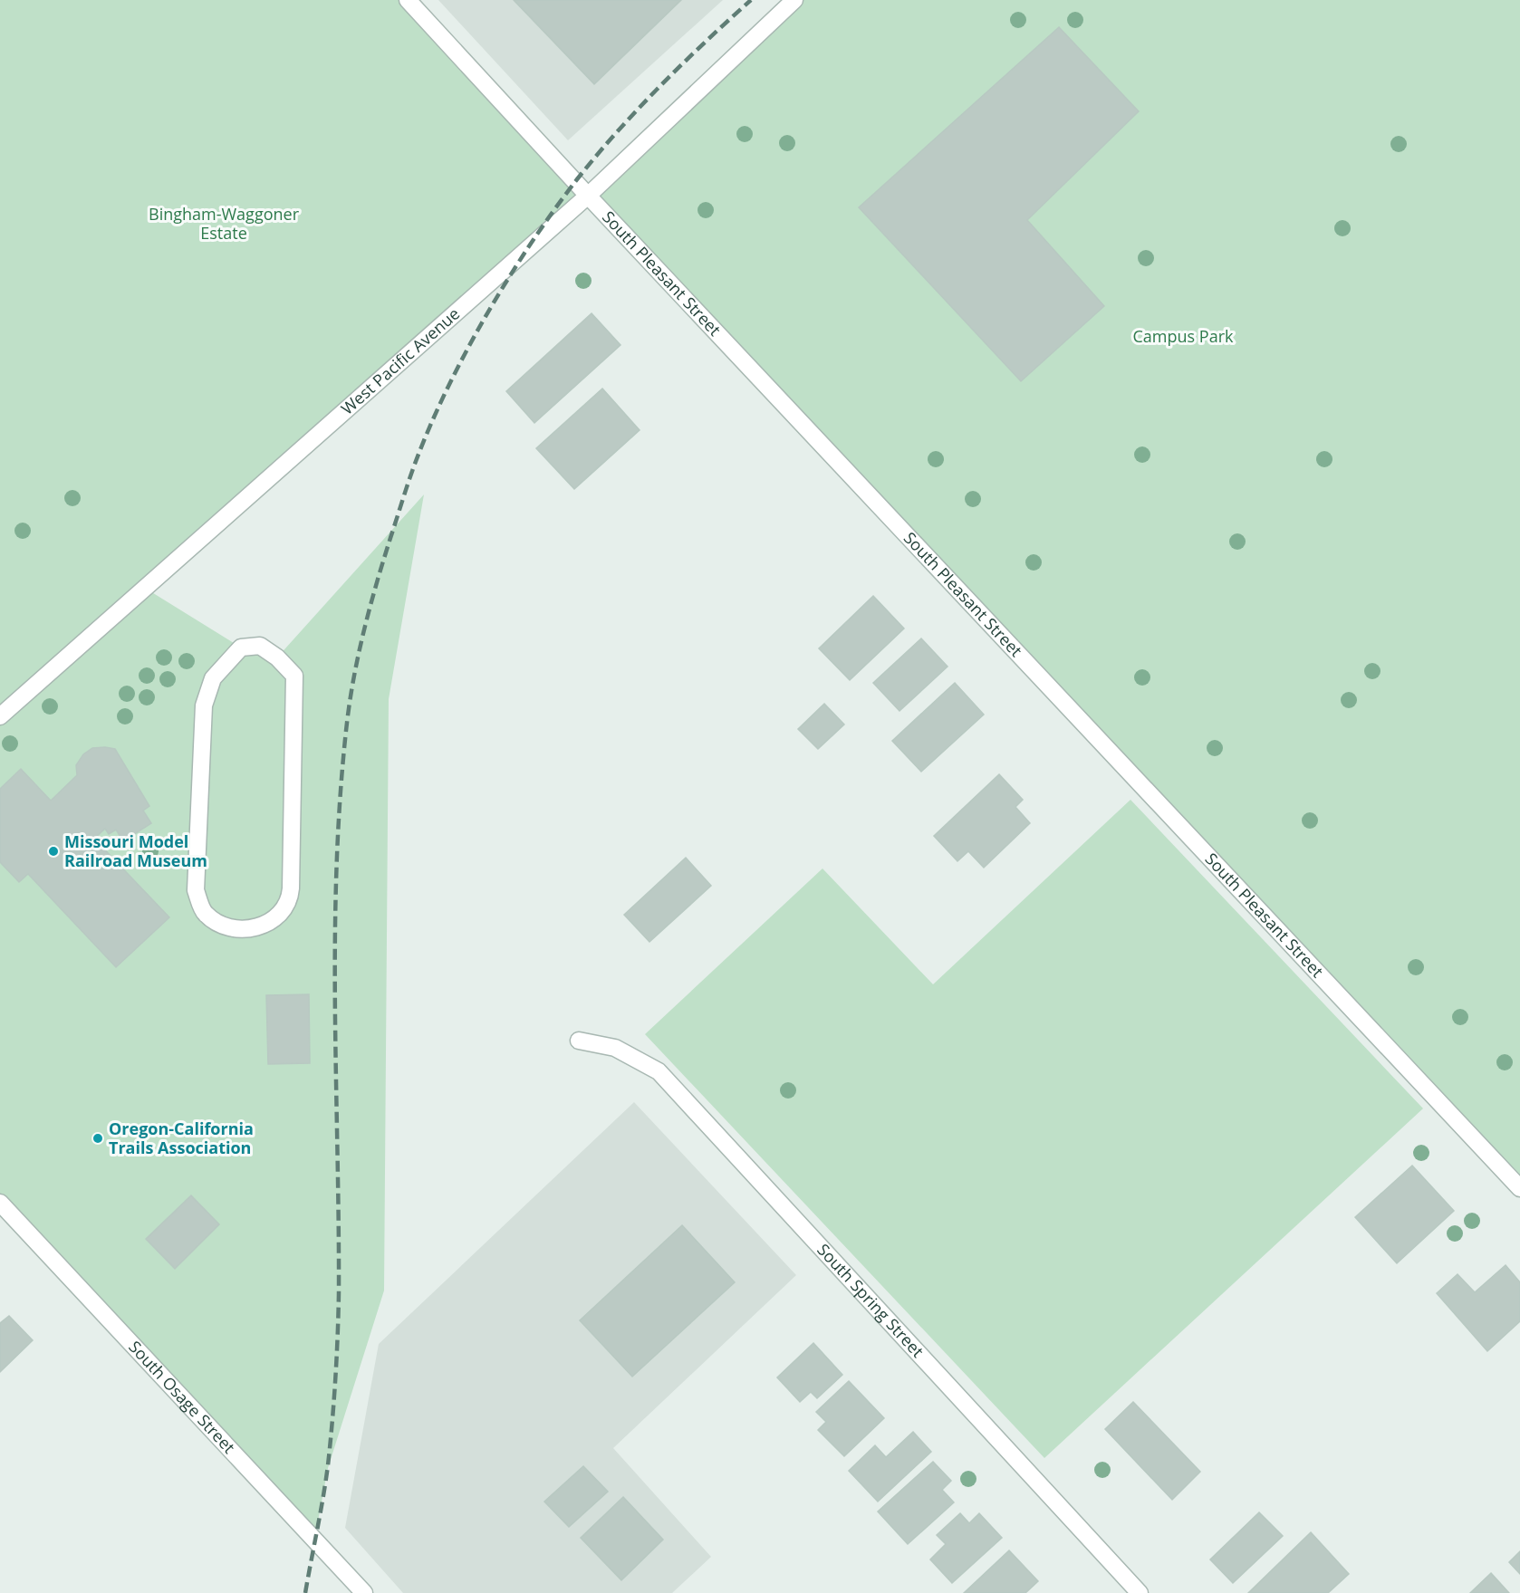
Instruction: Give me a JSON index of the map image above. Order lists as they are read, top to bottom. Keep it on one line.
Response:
{"streets":{"street":["South Pleasant Street","West Pacific Avenue","South Spring Street","South Osage Street"]},"crossings":[["South Pleasant Street","West Pacific Avenue"]],"parks":["Bingham-Waggoner Estate","Campus Park"],"places":["Missouri Model Railroad Museum","Oregon-California Trails Association"]}
